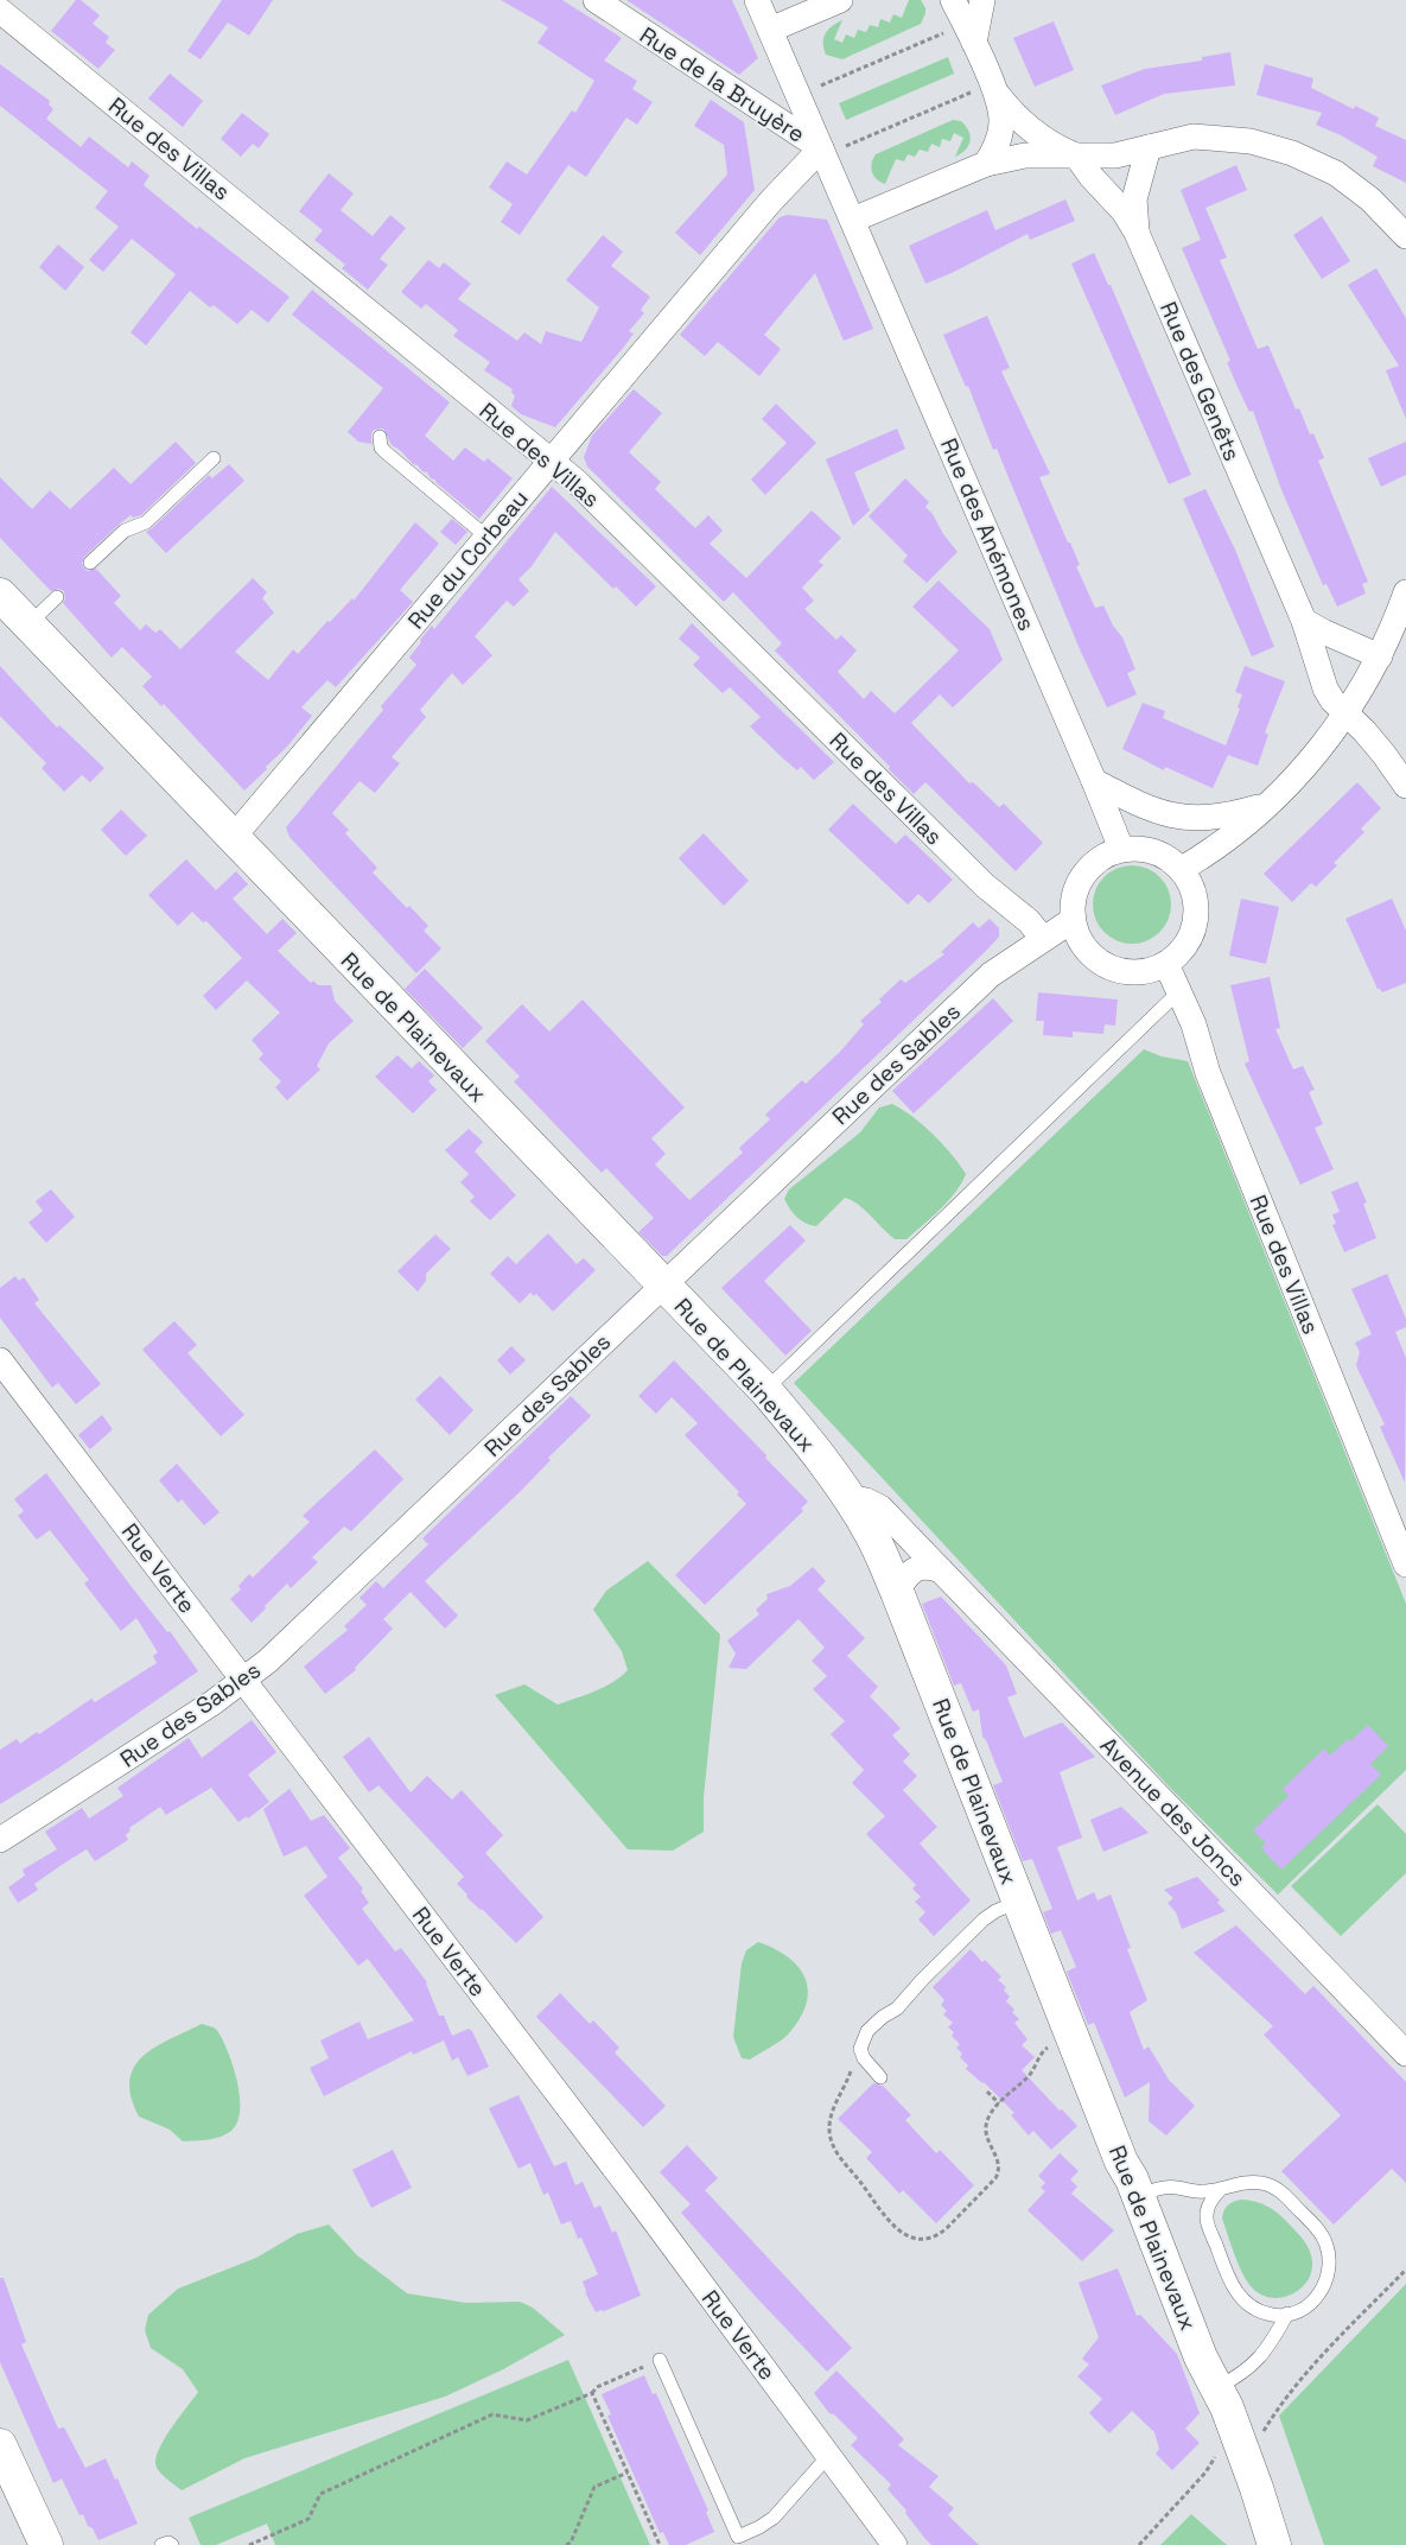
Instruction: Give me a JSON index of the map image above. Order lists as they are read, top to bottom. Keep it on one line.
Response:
{"streets":{"street":["Rue de la Bruyère","Rue des Villas","Rue des Genêts","Rue des Anémones","Rue du Corbeau","Rue de Plainevaux","Rue des Sables","Rue Verte","Avenue des Joncs"]},"crossings":[["Rue de la Bruyère","Rue des Anémones"],["Rue de la Bruyère","Rue du Corbeau"],["Rue des Villas","Rue des Anémones"],["Rue des Villas","Rue du Corbeau"],["Rue des Villas","Rue des Sables"],["Rue des Anémones","Rue du Corbeau"],["Rue des Anémones","Rue des Sables"],["Rue du Corbeau","Rue de Plainevaux"],["Rue de Plainevaux","Rue des Sables"],["Rue de Plainevaux","Avenue des Joncs"],["Rue des Sables","Rue Verte"]]}
